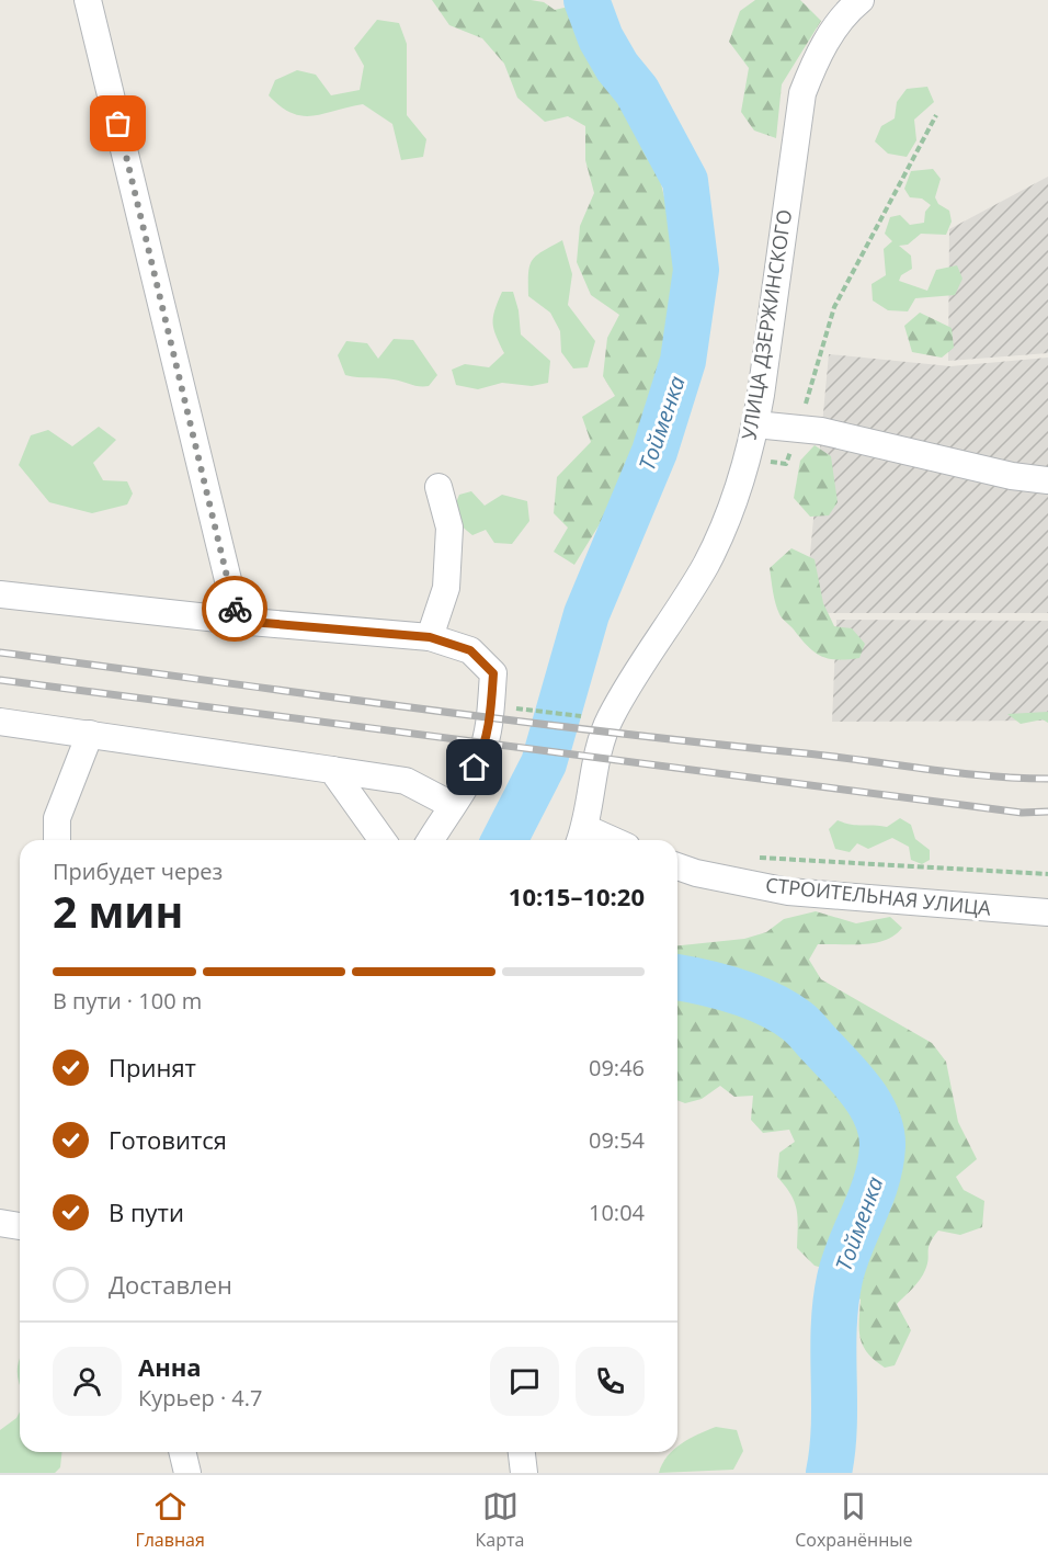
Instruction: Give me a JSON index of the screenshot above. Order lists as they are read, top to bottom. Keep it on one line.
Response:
{"streets":{"street":["УЛИЦА ДЗЕРЖИНСКОГО","СТРОИТЕЛЬНАЯ УЛИЦА"]},"water":["Тойменка"],"page":{"heading":["2 мин","Прибудет через","10:15–10:20"],"panel":["Анна","Курьер · 4.7"],"bar":"В пути · 100 m","list":[["Принят","09:46"],["Готовится","09:54"],["В пути","10:04"],"Доставлен"],"tabs":["Главная","Карта","Сохранённые"]}}
